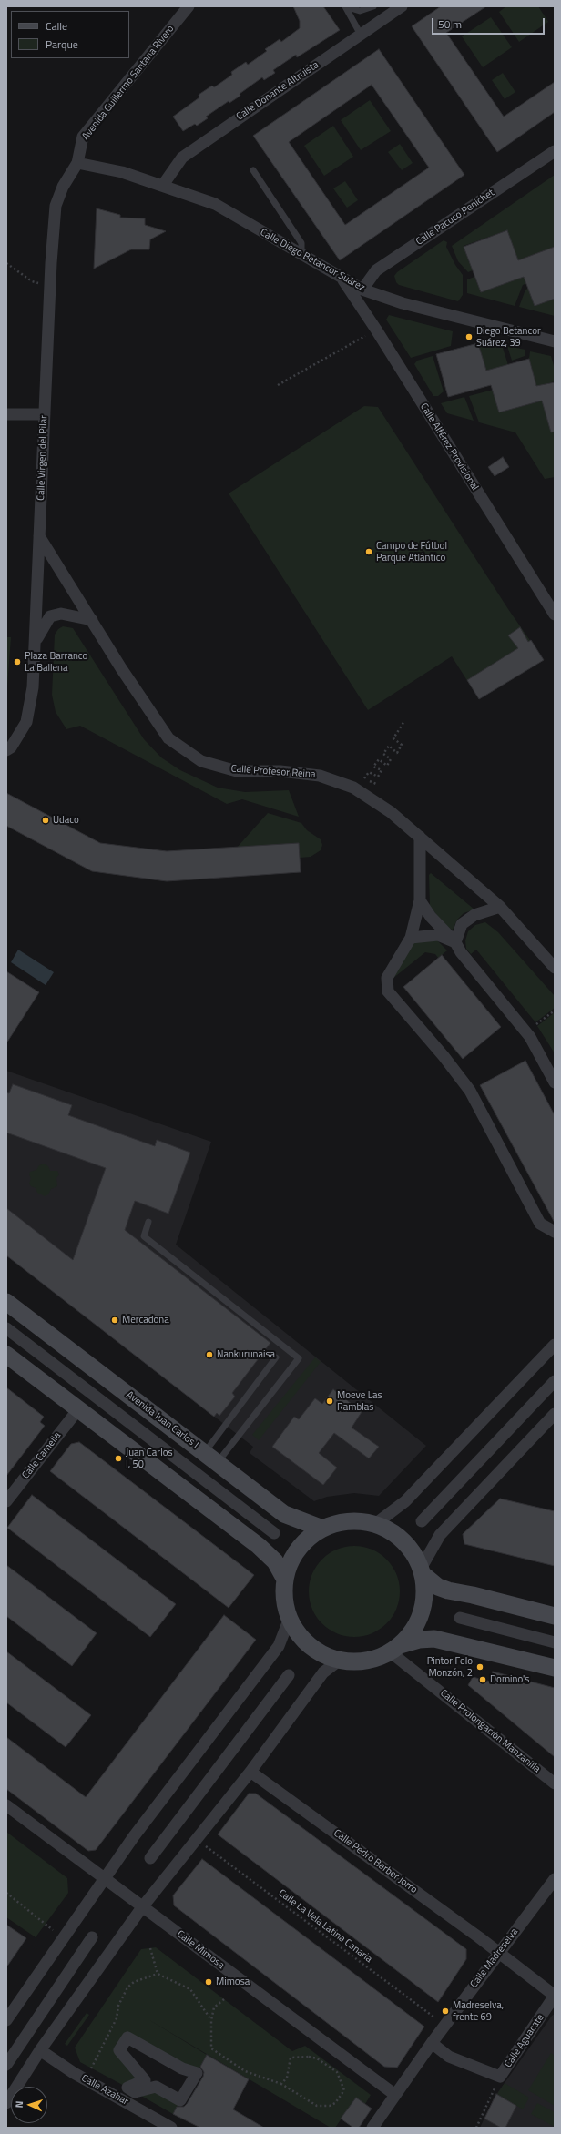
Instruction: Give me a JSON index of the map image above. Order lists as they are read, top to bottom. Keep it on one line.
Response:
{"streets":{"street":["Avenida Guillermo Santana Rivero","Calle Donante Altruista","Calle Pacuco Penichet","Calle Diego Betancor Suárez","Calle Alférez Provisional","Calle Virgen del Pilar","Calle Profesor Reina","Avenida Juan Carlos I","Calle Camelia","Calle Prolongación Manzanilla","Calle Pedro Barber Jorro","Calle Mimosa","Calle Madreselva","Calle Aguacate","Calle Azahar"],"path":["Calle La Vela Latina Canaria"]},"crossings":[["Avenida Guillermo Santana Rivero","Calle Diego Betancor Suárez"],["Avenida Guillermo Santana Rivero","Calle Virgen del Pilar"],["Calle Donante Altruista","Calle Diego Betancor Suárez"],["Calle Pacuco Penichet","Calle Diego Betancor Suárez"],["Calle Diego Betancor Suárez","Calle Alférez Provisional"],["Calle Diego Betancor Suárez","Calle Virgen del Pilar"],["Calle Virgen del Pilar","Calle Profesor Reina"],["Calle Pedro Barber Jorro","Calle Madreselva"],["Calle Pedro Barber Jorro","Calle Aguacate"],["Calle La Vela Latina Canaria","Calle Madreselva"],["Calle Mimosa","Calle Madreselva"],["Calle Madreselva","Calle Aguacate"]],"places":["Diego Betancor Suárez, 39","Campo de Fútbol Parque Atlántico","Plaza Barranco La Ballena","Udaco","Mercadona","Nankurunaisa","Moeve Las Ramblas","Juan Carlos I, 50","Pintor Felo Monzón, 2","Domino's","Mimosa","Madreselva, frente 69"],"legend":["Calle","Parque"],"scale_bar":"50 m","north":"left"}
